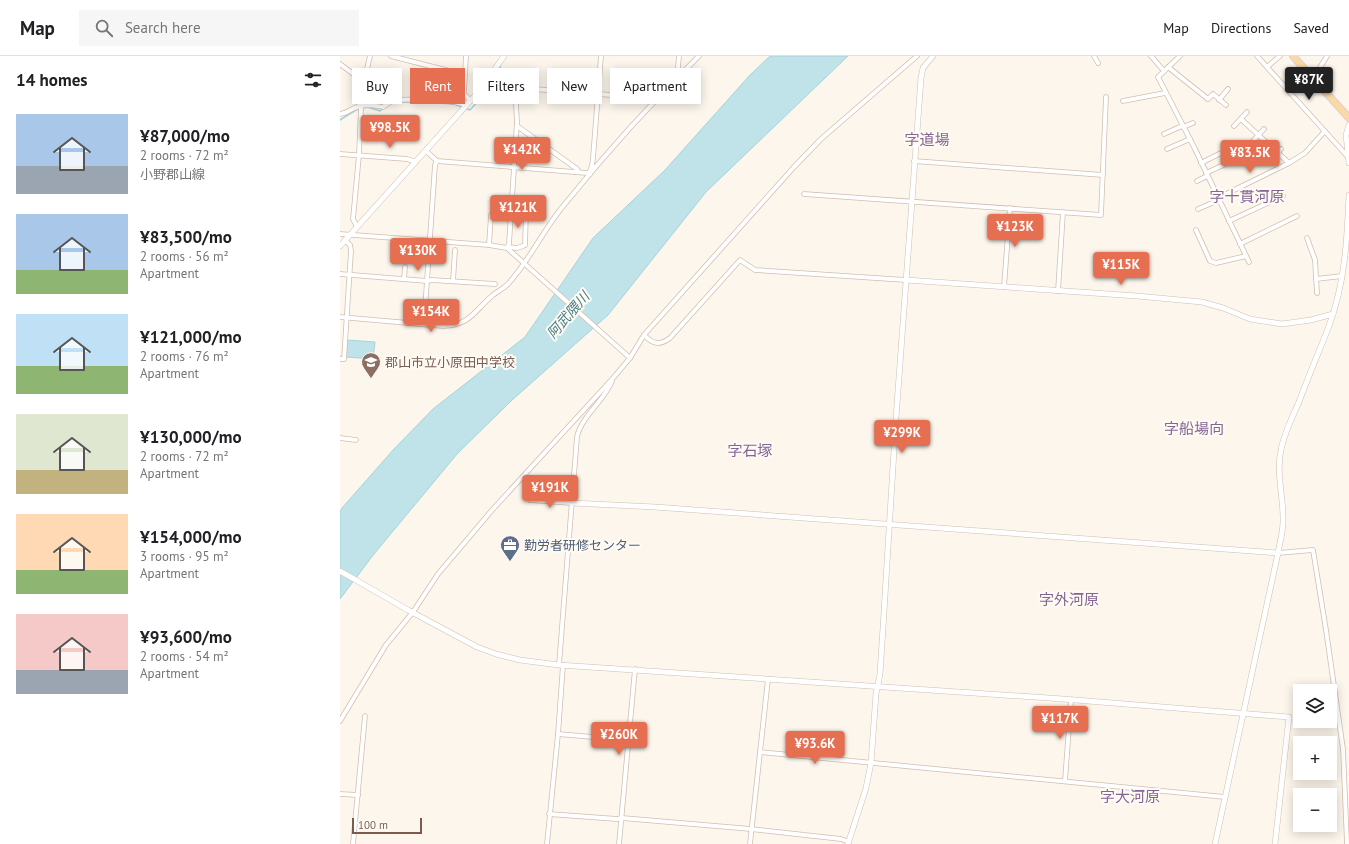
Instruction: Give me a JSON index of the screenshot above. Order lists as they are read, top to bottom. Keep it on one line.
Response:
{"districts":["字道場","字十貫河原","字船場向","字石塚","字外河原","字大河原"],"water":["阿武隈川"],"places":{"school or university":["郡山市立小原田中学校"],"office":["勤労者研修センター"]},"scale_bar":"100 m","page":{"header":"Map","search":"Search here","nav":["Map","Directions","Saved"],"heading":"14 homes","price":["¥87K","¥98.5K","¥142K","¥83.5K","¥121K","¥123K","¥130K","¥115K","¥154K","¥299K","¥191K","¥117K","¥260K","¥93.6K"],"chip":["Buy","Rent","Filters","New","Apartment"],"list":[{"name":"¥87,000/mo","note":"2 rooms · 72 m² · 小野郡山線"},{"name":"¥83,500/mo","note":"2 rooms · 56 m² · Apartment"},{"name":"¥121,000/mo","note":"2 rooms · 76 m² · Apartment"},{"name":"¥130,000/mo","note":"2 rooms · 72 m² · Apartment"},{"name":"¥154,000/mo","note":"3 rooms · 95 m² · Apartment"},{"name":"¥93,600/mo","note":"2 rooms · 54 m² · Apartment"}],"map_buttons":["+","−"],"scale":"100 m"}}
